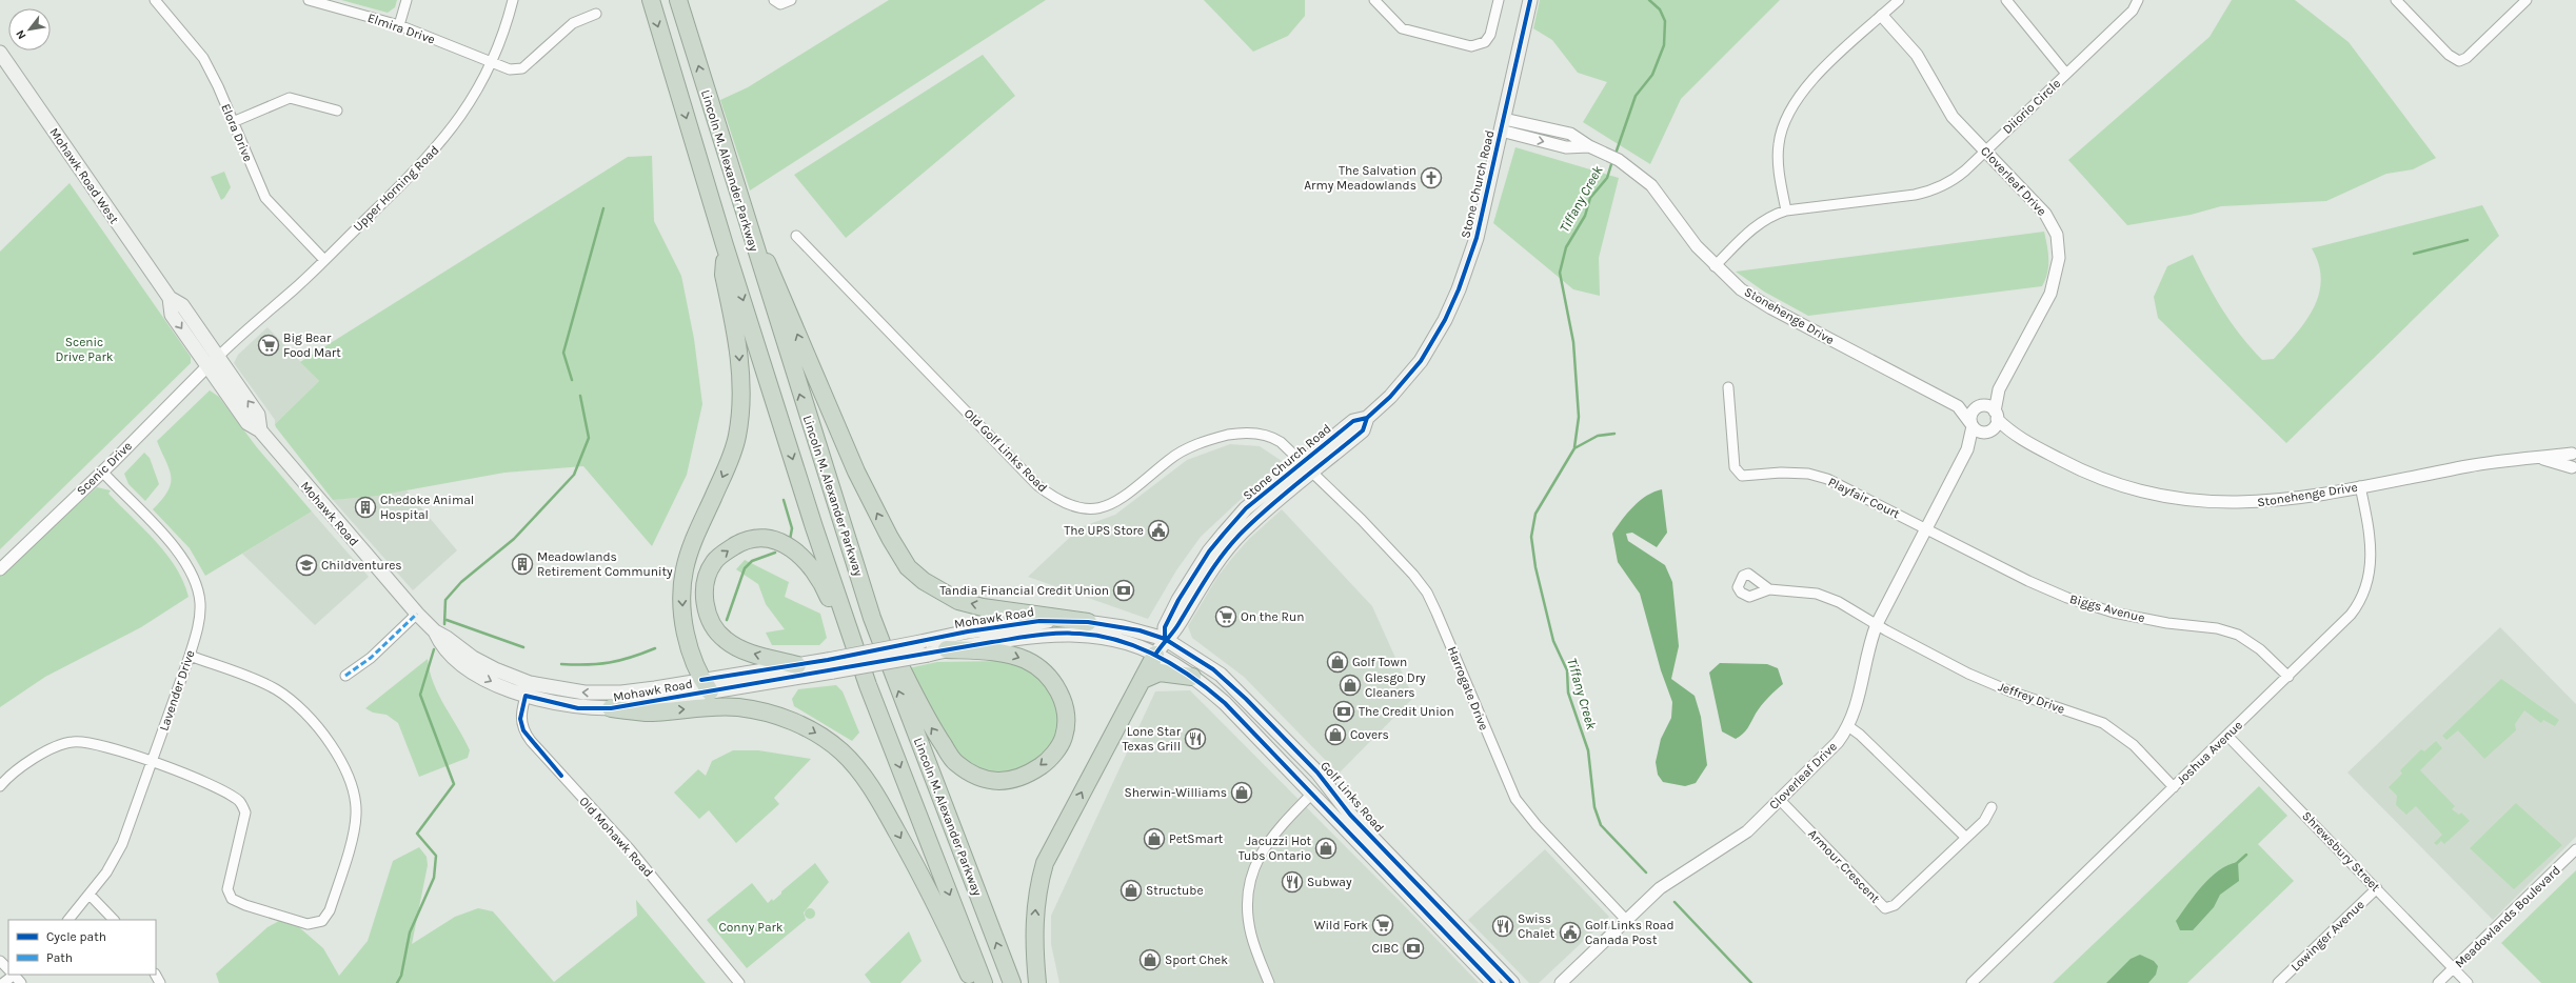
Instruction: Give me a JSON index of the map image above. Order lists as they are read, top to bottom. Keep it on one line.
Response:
{"streets":{"highway":["Lincoln M. Alexander Parkway"],"main road":["Mohawk Road West","Stone Church Road","Mohawk Road","Golf Links Road"],"street":["Elmira Drive","Diiorio Circle","Elora Drive","Cloverleaf Drive","Upper Horning Road","Stonehenge Drive","Old Golf Links Road","Scenic Drive","Playfair Court","Biggs Avenue","Harrogate Drive","Lavender Drive","Jeffrey Drive","Joshua Avenue","Old Mohawk Road","Shrewsbury Street","Armour Crescent","Meadowlands Boulevard","Lowinger Avenue"]},"crossings":[["Elmira Drive","Upper Horning Road"],["Diiorio Circle","Cloverleaf Drive"],["Diiorio Circle","Stonehenge Drive"],["Elora Drive","Upper Horning Road"],["Mohawk Road West","Upper Horning Road"],["Mohawk Road West","Scenic Drive"],["Mohawk Road West","Mohawk Road"],["Cloverleaf Drive","Stonehenge Drive"],["Cloverleaf Drive","Playfair Court"],["Cloverleaf Drive","Biggs Avenue"],["Cloverleaf Drive","Harrogate Drive"],["Cloverleaf Drive","Jeffrey Drive"],["Cloverleaf Drive","Armour Crescent"],["Stone Church Road","Stonehenge Drive"],["Stone Church Road","Old Golf Links Road"],["Stone Church Road","Mohawk Road"],["Stone Church Road","Harrogate Drive"],["Stone Church Road","Golf Links Road"],["Upper Horning Road","Scenic Drive"],["Upper Horning Road","Mohawk Road"],["Stonehenge Drive","Joshua Avenue"],["Old Golf Links Road","Harrogate Drive"],["Scenic Drive","Mohawk Road"],["Scenic Drive","Lavender Drive"],["Playfair Court","Biggs Avenue"],["Mohawk Road","Golf Links Road"],["Mohawk Road","Old Mohawk Road"],["Biggs Avenue","Joshua Avenue"],["Jeffrey Drive","Joshua Avenue"],["Joshua Avenue","Shrewsbury Street"],["Shrewsbury Street","Meadowlands Boulevard"],["Shrewsbury Street","Lowinger Avenue"]],"water":["Tiffany Creek"],"parks":["Scenic Drive Park","Conny Park"],"places":{"church":["The Salvation Army Meadowlands"],"supermarket":["Big Bear Food Mart","On the Run","Wild Fork"],"building":["Chedoke Animal Hospital","Meadowlands Retirement Community"],"public building":["The UPS Store","Golf Links Road Canada Post"],"school or university":["Childventures"],"bank":["Tandia Financial Credit Union","The Credit Union","CIBC"],"shop":["Golf Town","Glesgo Dry Cleaners","Covers","Sherwin-Williams","PetSmart","Jacuzzi Hot Tubs Ontario","Structube","Sport Chek"],"restaurant":["Lone Star Texas Grill","Subway","Swiss Chalet"]},"legend":["Cycle path","Path"],"north":"bottom left"}
